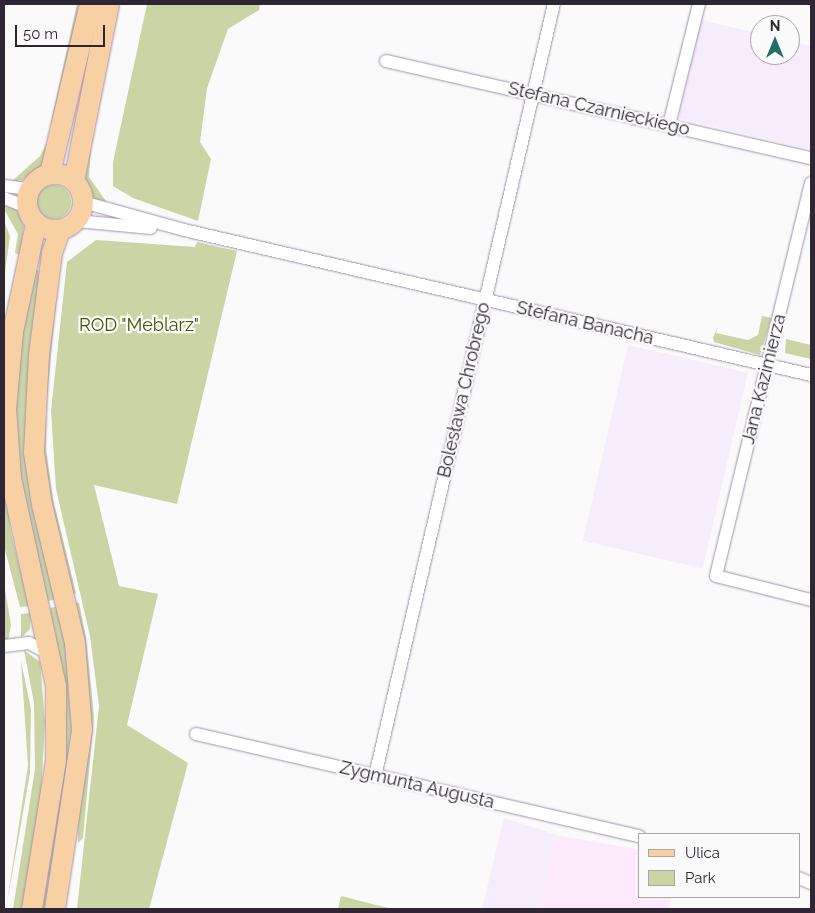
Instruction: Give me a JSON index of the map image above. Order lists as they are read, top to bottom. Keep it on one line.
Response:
{"streets":{"street":["Stefana Czarnieckiego","Stefana Banacha","Jana Kazimierza","Bolesława Chrobrego","Zygmunta Augusta"]},"crossings":[["Stefana Czarnieckiego","Bolesława Chrobrego"],["Stefana Banacha","Jana Kazimierza"],["Stefana Banacha","Bolesława Chrobrego"],["Bolesława Chrobrego","Zygmunta Augusta"]],"parks":["ROD \"Meblarz\""],"legend":["Ulica","Park"],"scale_bar":"50 m","north":"top"}
